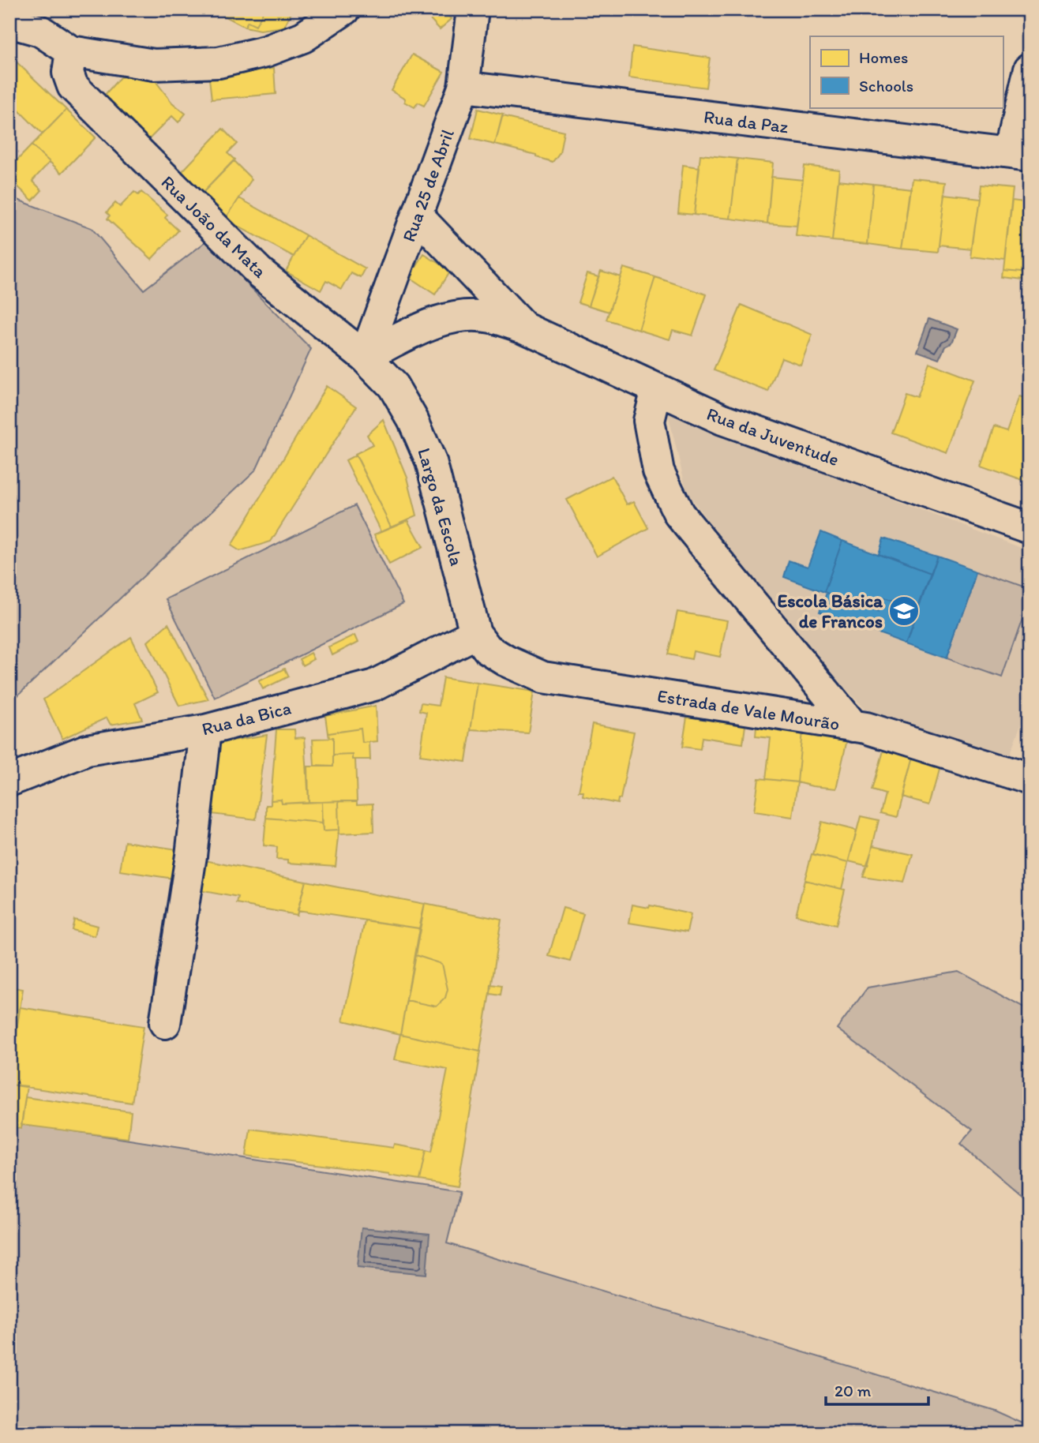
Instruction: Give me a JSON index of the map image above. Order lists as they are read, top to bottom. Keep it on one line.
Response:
{"streets":{"street":["Rua da Paz","Rua 25 de Abril","Rua João da Mata","Rua da Juventude","Largo da Escola","Estrada de Vale Mourão","Rua da Bica"]},"crossings":[["Rua da Paz","Rua 25 de Abril"],["Rua 25 de Abril","Rua João da Mata"],["Rua 25 de Abril","Largo da Escola"],["Rua João da Mata","Largo da Escola"],["Largo da Escola","Estrada de Vale Mourão"],["Largo da Escola","Rua da Bica"],["Estrada de Vale Mourão","Rua da Bica"]],"places":{"school or university":["Escola Básica de Francos"]},"legend":["Homes","Schools"],"scale_bar":"20 m"}
